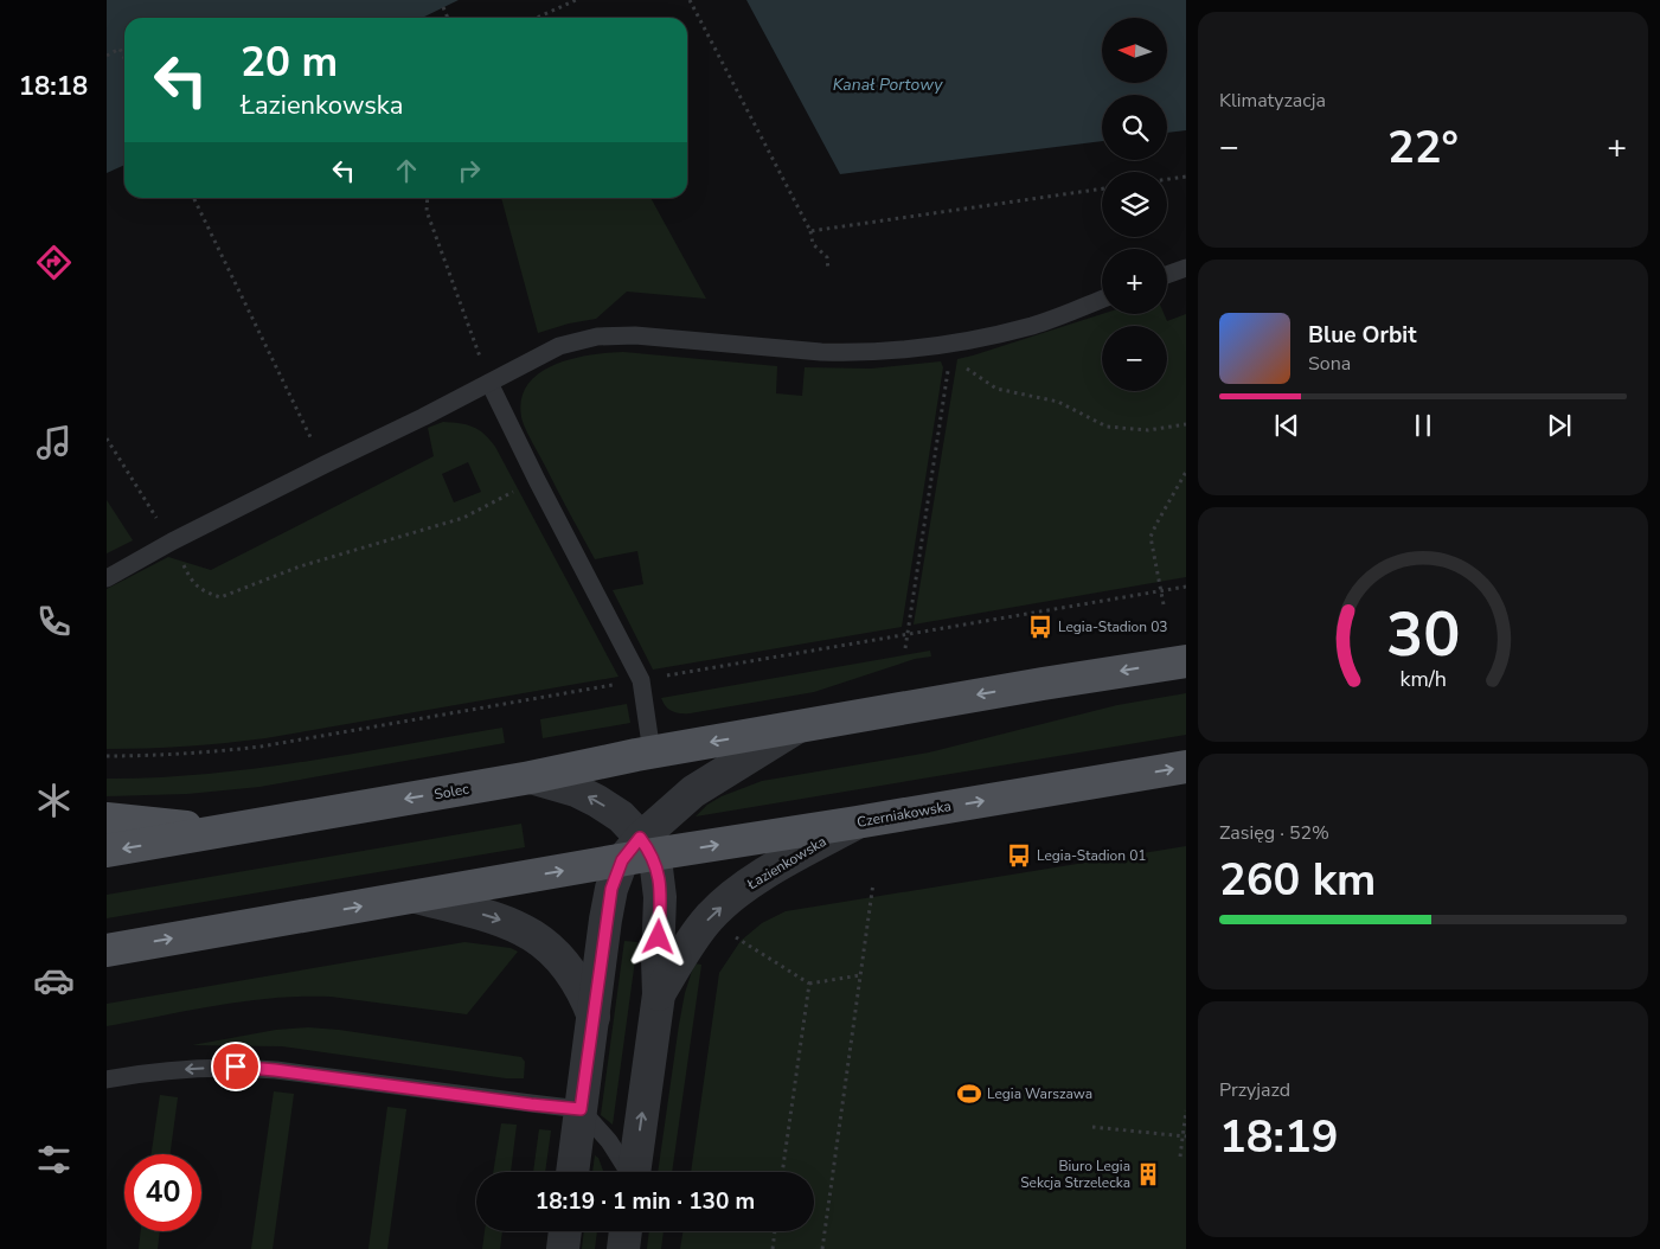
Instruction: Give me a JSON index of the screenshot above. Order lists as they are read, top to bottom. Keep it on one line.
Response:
{"streets":{"main road":["Solec","Czerniakowska"],"street":["Łazienkowska"]},"crossings":[["Solec","Łazienkowska"],["Czerniakowska","Łazienkowska"]],"water":["Kanał Portowy"],"places":{"bus stop":["Legia-Stadion 03","Legia-Stadion 01"],"sports":["Legia Warszawa"],"building":["Biuro Legia Sekcja Strzelecka"]},"north":"left","page":{"tabs":"18:18","tile":["Klimatyzacja",["Zasięg · 52%","260 km"],["Przyjazd","18:19"]],"map_buttons":["+","−"],"turn":["20 m","Łazienkowska"],"heat":["−","22°","+"],"song":["Blue Orbit","Sona"],"limit":"40","trip":"18:19 · 1 min · 130 m","gauge":["30","km/h"]}}
